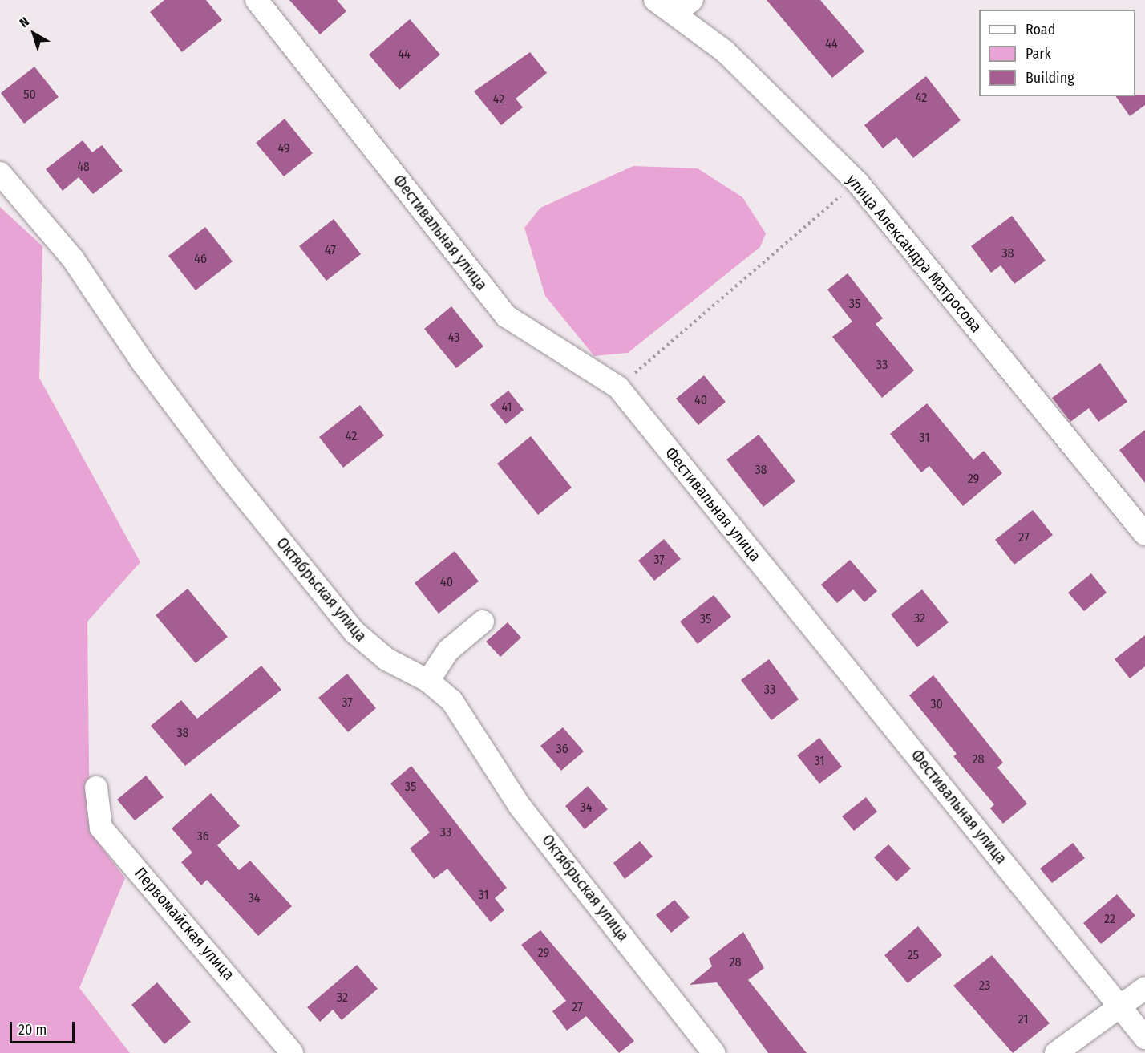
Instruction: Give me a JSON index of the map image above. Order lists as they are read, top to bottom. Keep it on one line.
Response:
{"streets":{"street":["Фестивальная улица","улица Александра Матросова","Октябрьская улица","Первомайская улица"]},"house_numbers":["44","44","50","42","42","49","48","47","38","46","35","43","33","40","41","42","31","38","29","27","37","40","32","35","33","37","30","38","36","28","31","35","34","33","36","31","34","22","29","25","28","23","32","27","21"],"legend":["Road","Park","Building"],"scale_bar":"20 m","north":"top left"}
